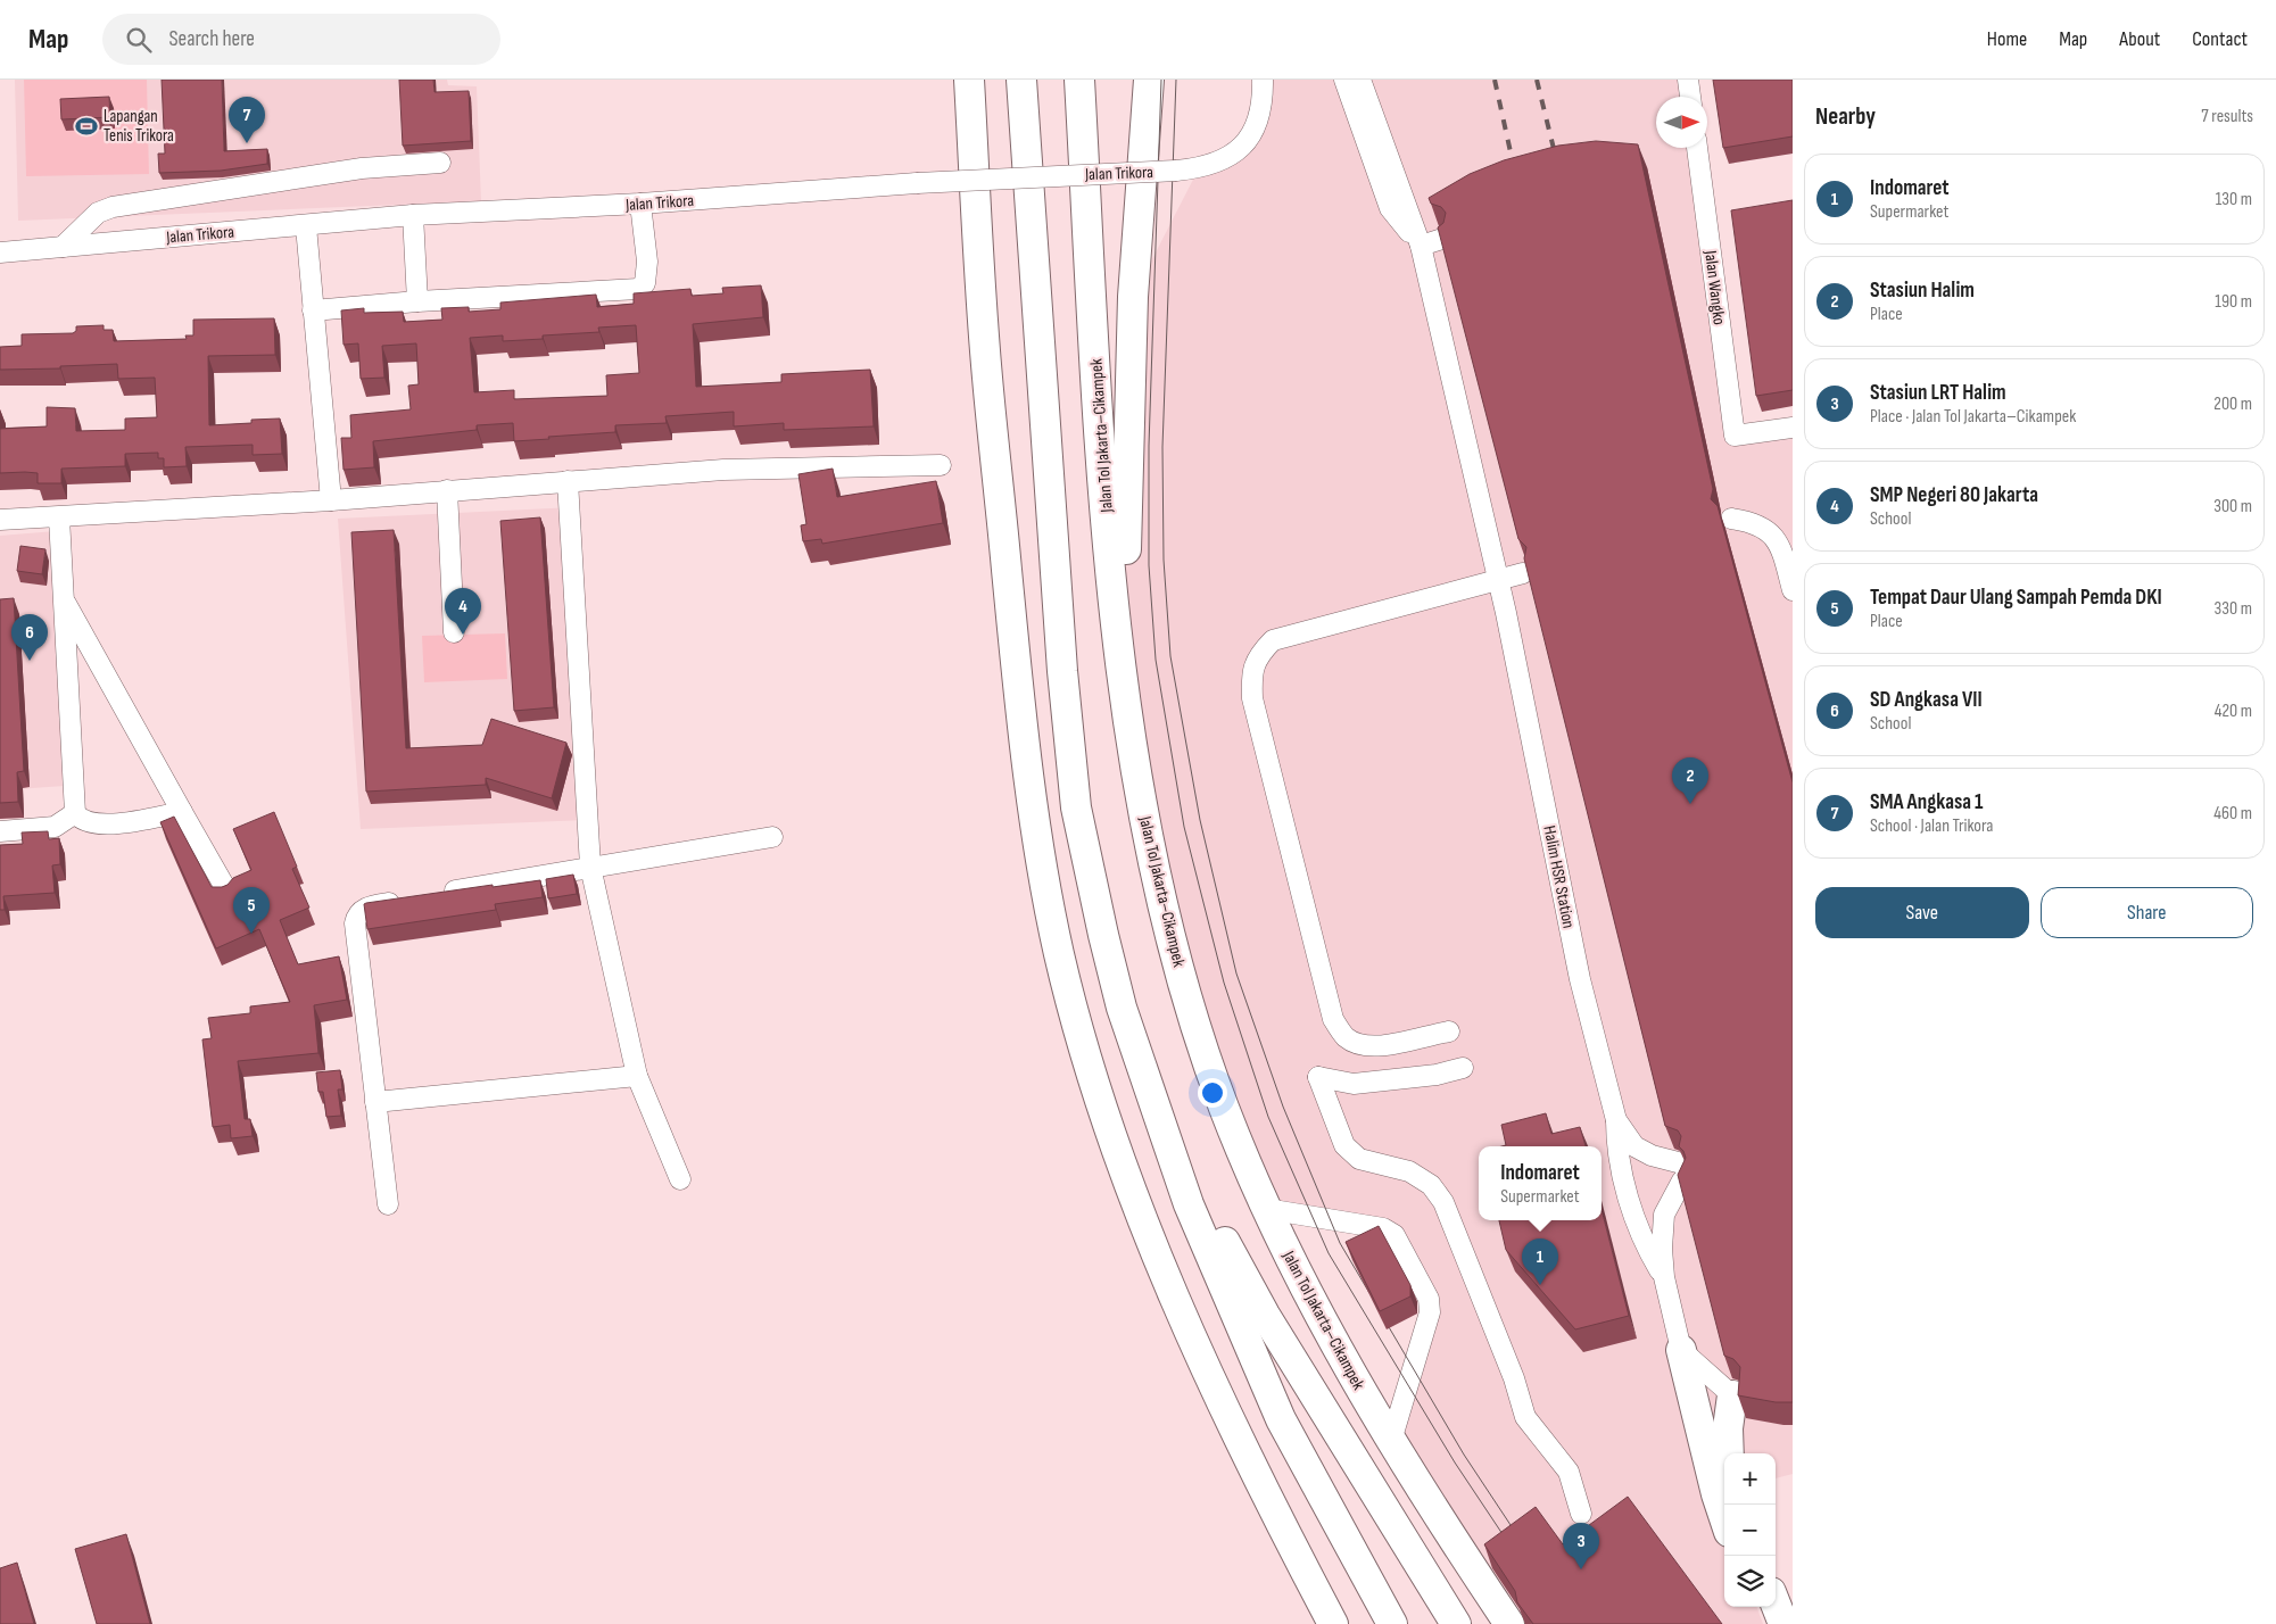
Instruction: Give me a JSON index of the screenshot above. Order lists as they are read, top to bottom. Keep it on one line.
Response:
{"streets":{"highway":["Jalan Tol Jakarta–Cikampek"],"street":["Jalan Trikora","Jalan Wangko","Halim HSR Station"]},"places":{"sports":["Lapangan Tenis Trikora"]},"north":"right","page":{"header":"Map","search":"Search here","nav":["Home","Map","About","Contact"],"heading":["Nearby","7 results"],"pins":["7","4","6","2","5","1","3"],"list":[{"mark":"1","name":"Indomaret","note":"Supermarket","value":"130 m"},{"mark":"2","name":"Stasiun Halim","note":"Place","value":"190 m"},{"mark":"3","name":"Stasiun LRT Halim","note":"Place · Jalan Tol Jakarta–Cikampek","value":"200 m"},{"mark":"4","name":"SMP Negeri 80 Jakarta","note":"School","value":"300 m"},{"mark":"5","name":"Tempat Daur Ulang Sampah Pemda DKI","note":"Place","value":"330 m"},{"mark":"6","name":"SD Angkasa VII","note":"School","value":"420 m"},{"mark":"7","name":"SMA Angkasa 1","note":"School · Jalan Trikora","value":"460 m"}],"buttons":["Save","Share"],"popup":["Indomaret","Supermarket"],"map_buttons":["+","−"]}}
